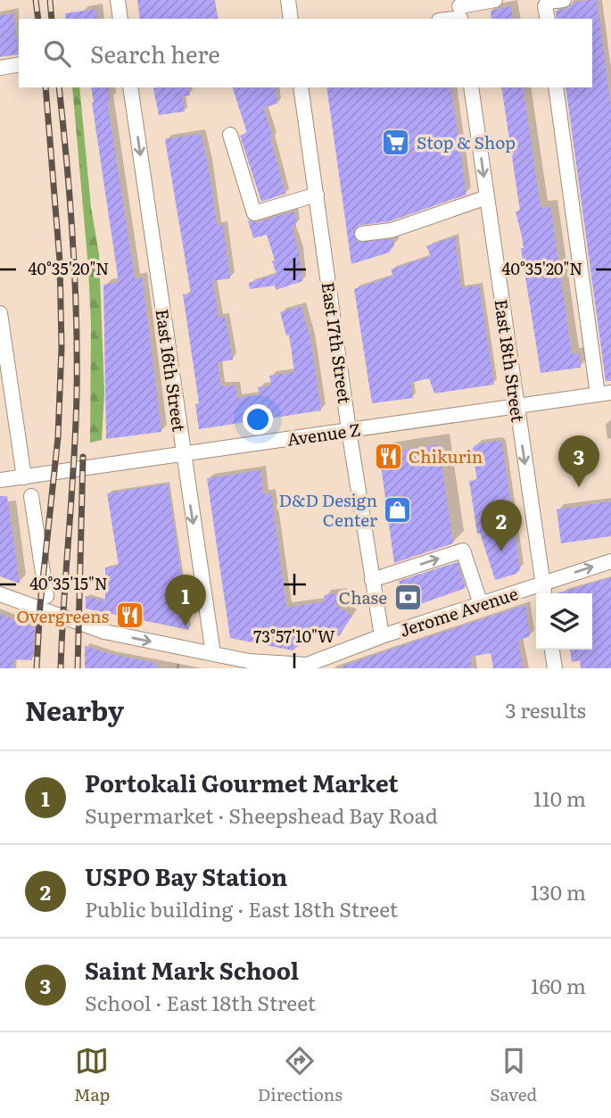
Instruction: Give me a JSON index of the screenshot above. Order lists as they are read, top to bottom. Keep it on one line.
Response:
{"streets":{"street":["East 17th Street","East 18th Street","East 16th Street","Avenue Z","Jerome Avenue"]},"crossings":[["East 17th Street","Avenue Z"],["East 17th Street","Jerome Avenue"],["East 18th Street","Avenue Z"],["East 18th Street","Jerome Avenue"],["East 16th Street","Avenue Z"]],"one_way":["East 16th Street"],"places":{"supermarket":["Stop & Shop"],"restaurant":["Chikurin","Overgreens"],"shop":["D&D Design Center"],"bank":["Chase"]},"page":{"search":"Search here","pins":["3","2","1"],"heading":["Nearby","3 results"],"list":[{"mark":"1","name":"Portokali Gourmet Market","note":"Supermarket · Sheepshead Bay Road","value":"110 m"},{"mark":"2","name":"USPO Bay Station","note":"Public building · East 18th Street","value":"130 m"},{"mark":"3","name":"Saint Mark School","note":"School · East 18th Street","value":"160 m"}],"nav":["Map","Directions","Saved"]},"coordinates":["40°35'20\"N","40°35'15\"N","73°57'10\"W"]}
